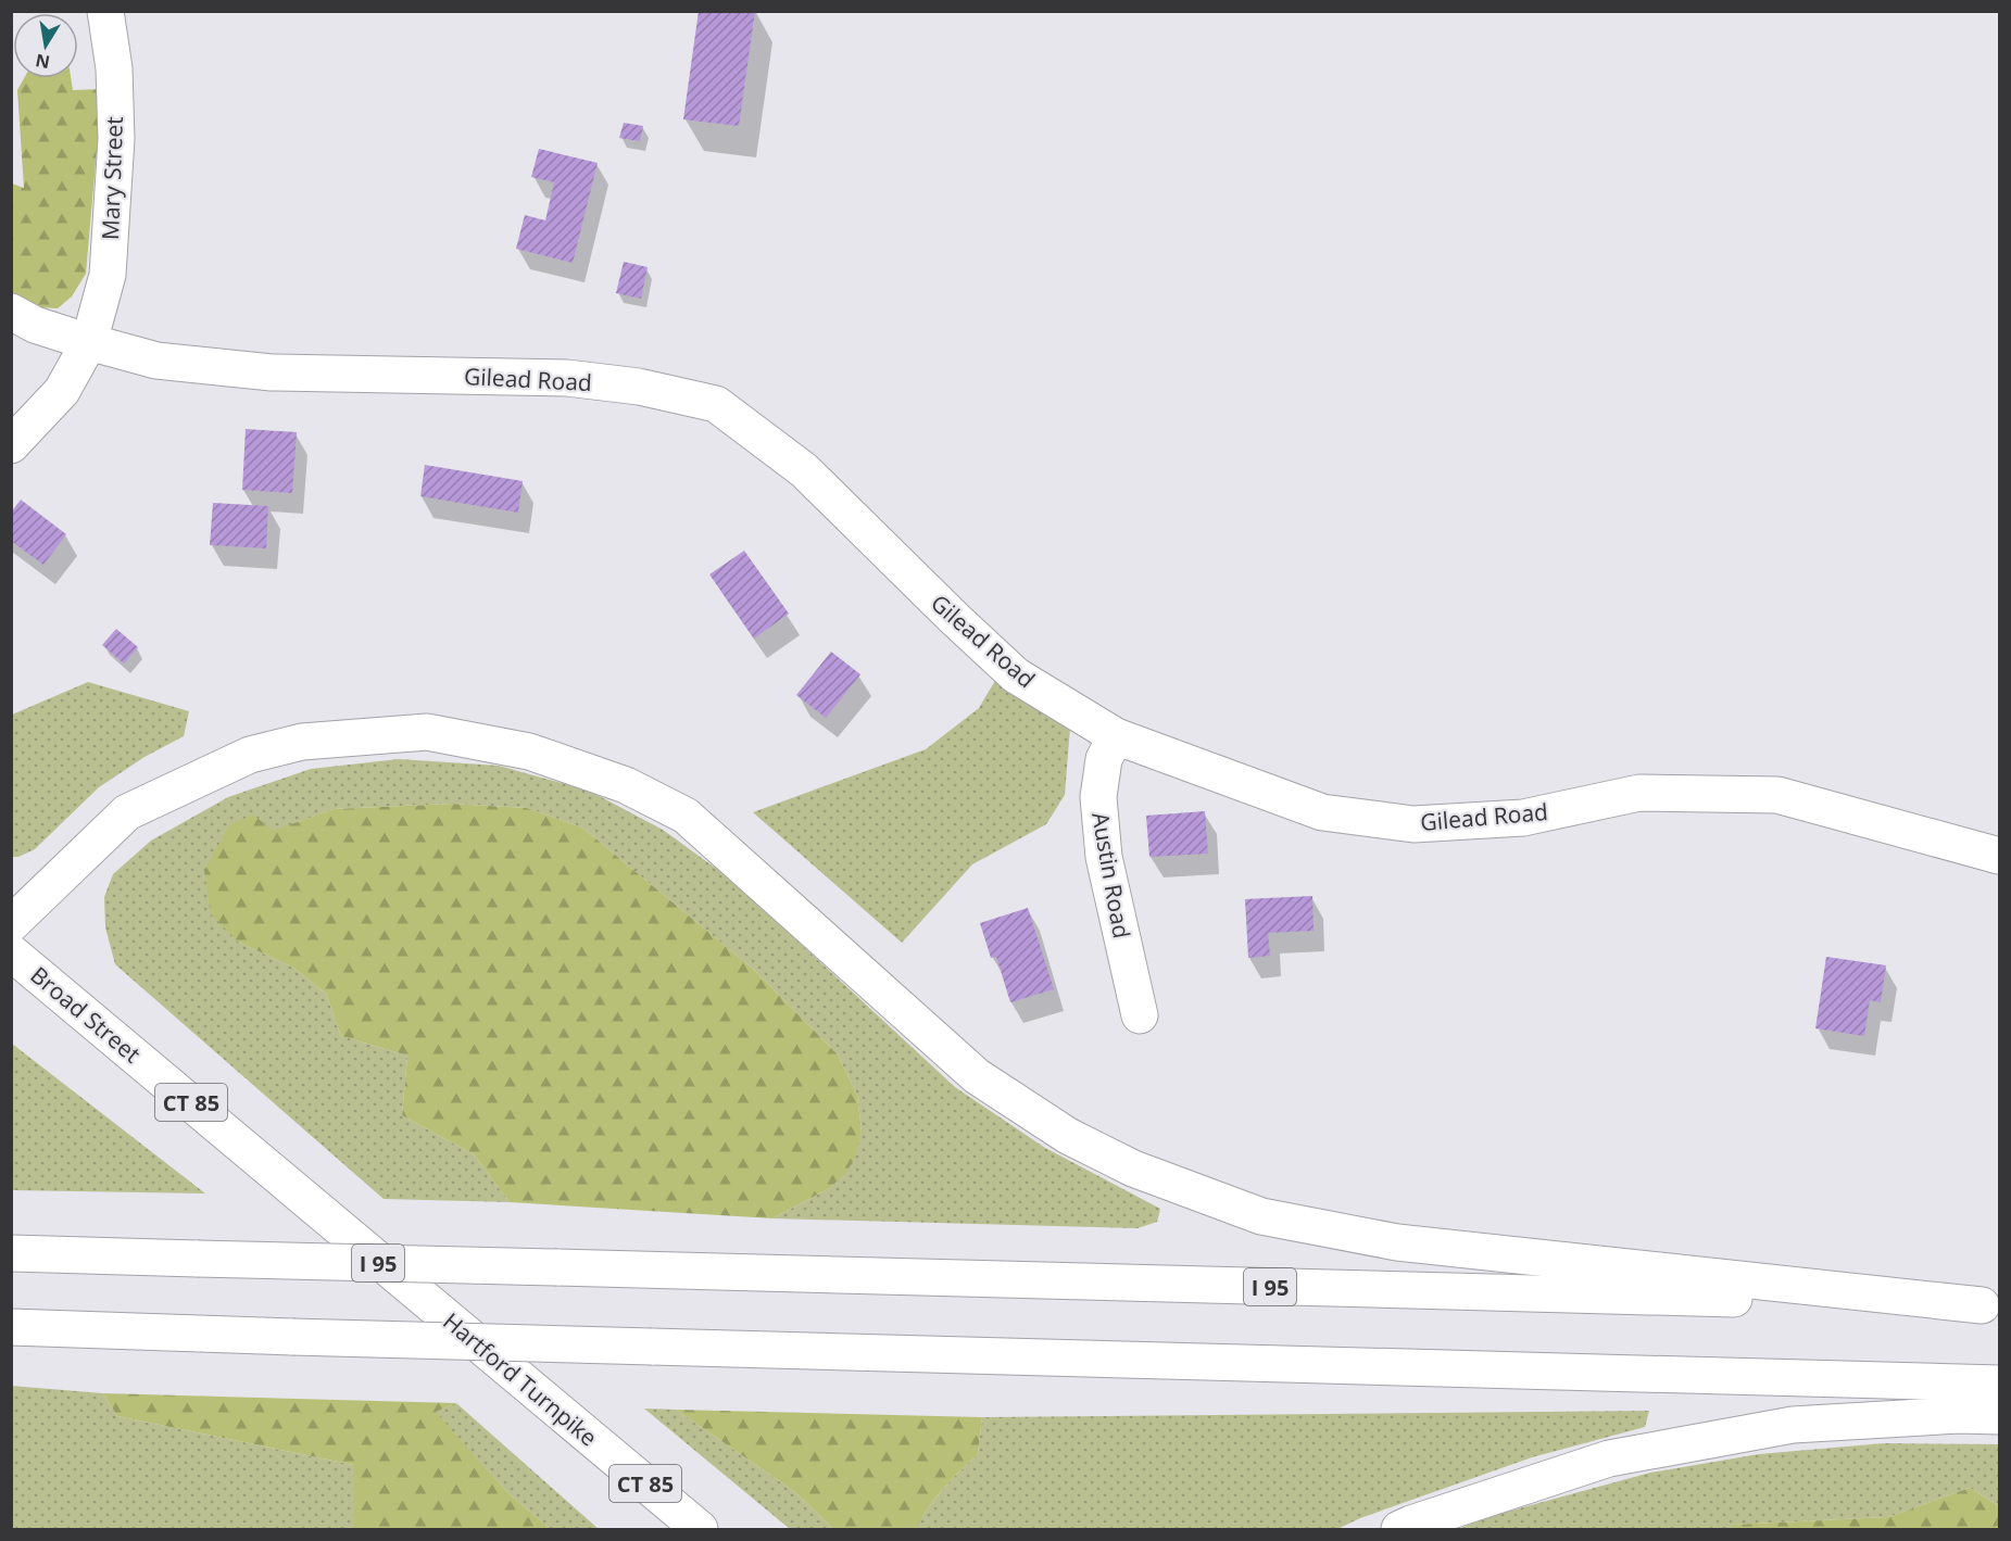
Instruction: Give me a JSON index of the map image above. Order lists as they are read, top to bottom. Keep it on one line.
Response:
{"streets":{"main road":["Mary Street","Gilead Road","Austin Road","Broad Street","CT 85","I 95","Hartford Turnpike"]},"crossings":[["Mary Street","Gilead Road"],["Gilead Road","Austin Road"],["Broad Street","Hartford Turnpike"]],"north":"bottom"}
